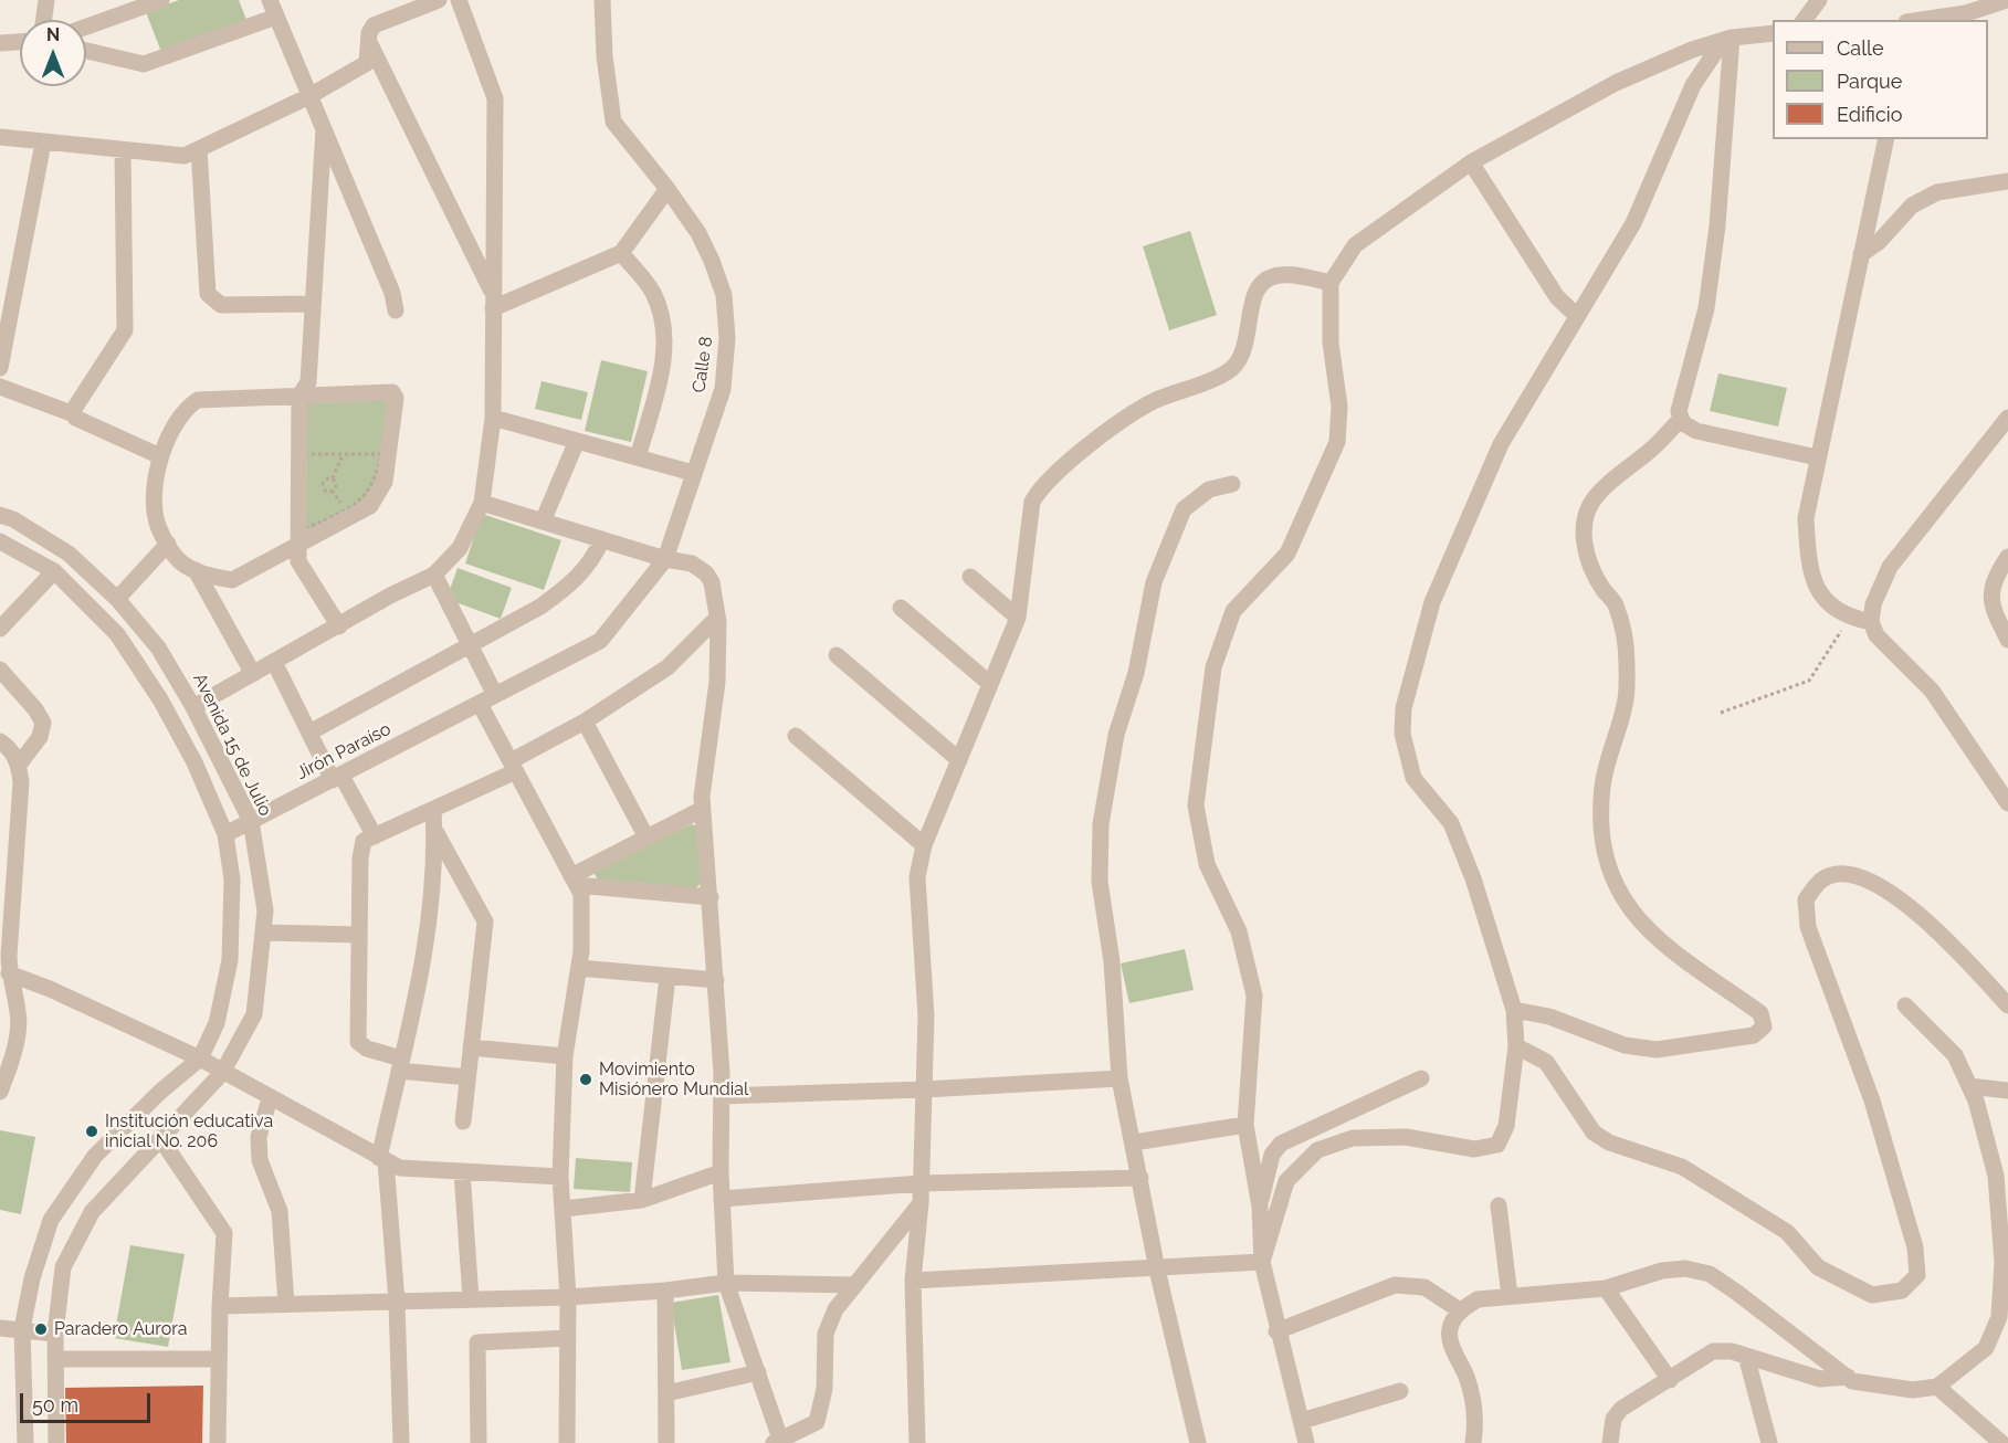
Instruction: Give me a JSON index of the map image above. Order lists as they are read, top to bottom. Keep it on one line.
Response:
{"streets":{"street":["Calle 8","Avenida 15 de Julio","Jirón Paraíso"]},"crossings":[["Calle 8","Jirón Paraíso"],["Avenida 15 de Julio","Jirón Paraíso"]],"places":["Movimiento Misiónero Mundial","Institución educativa inicial No. 206","Paradero Aurora"],"legend":["Calle","Parque","Edificio"],"scale_bar":"50 m","north":"top"}
